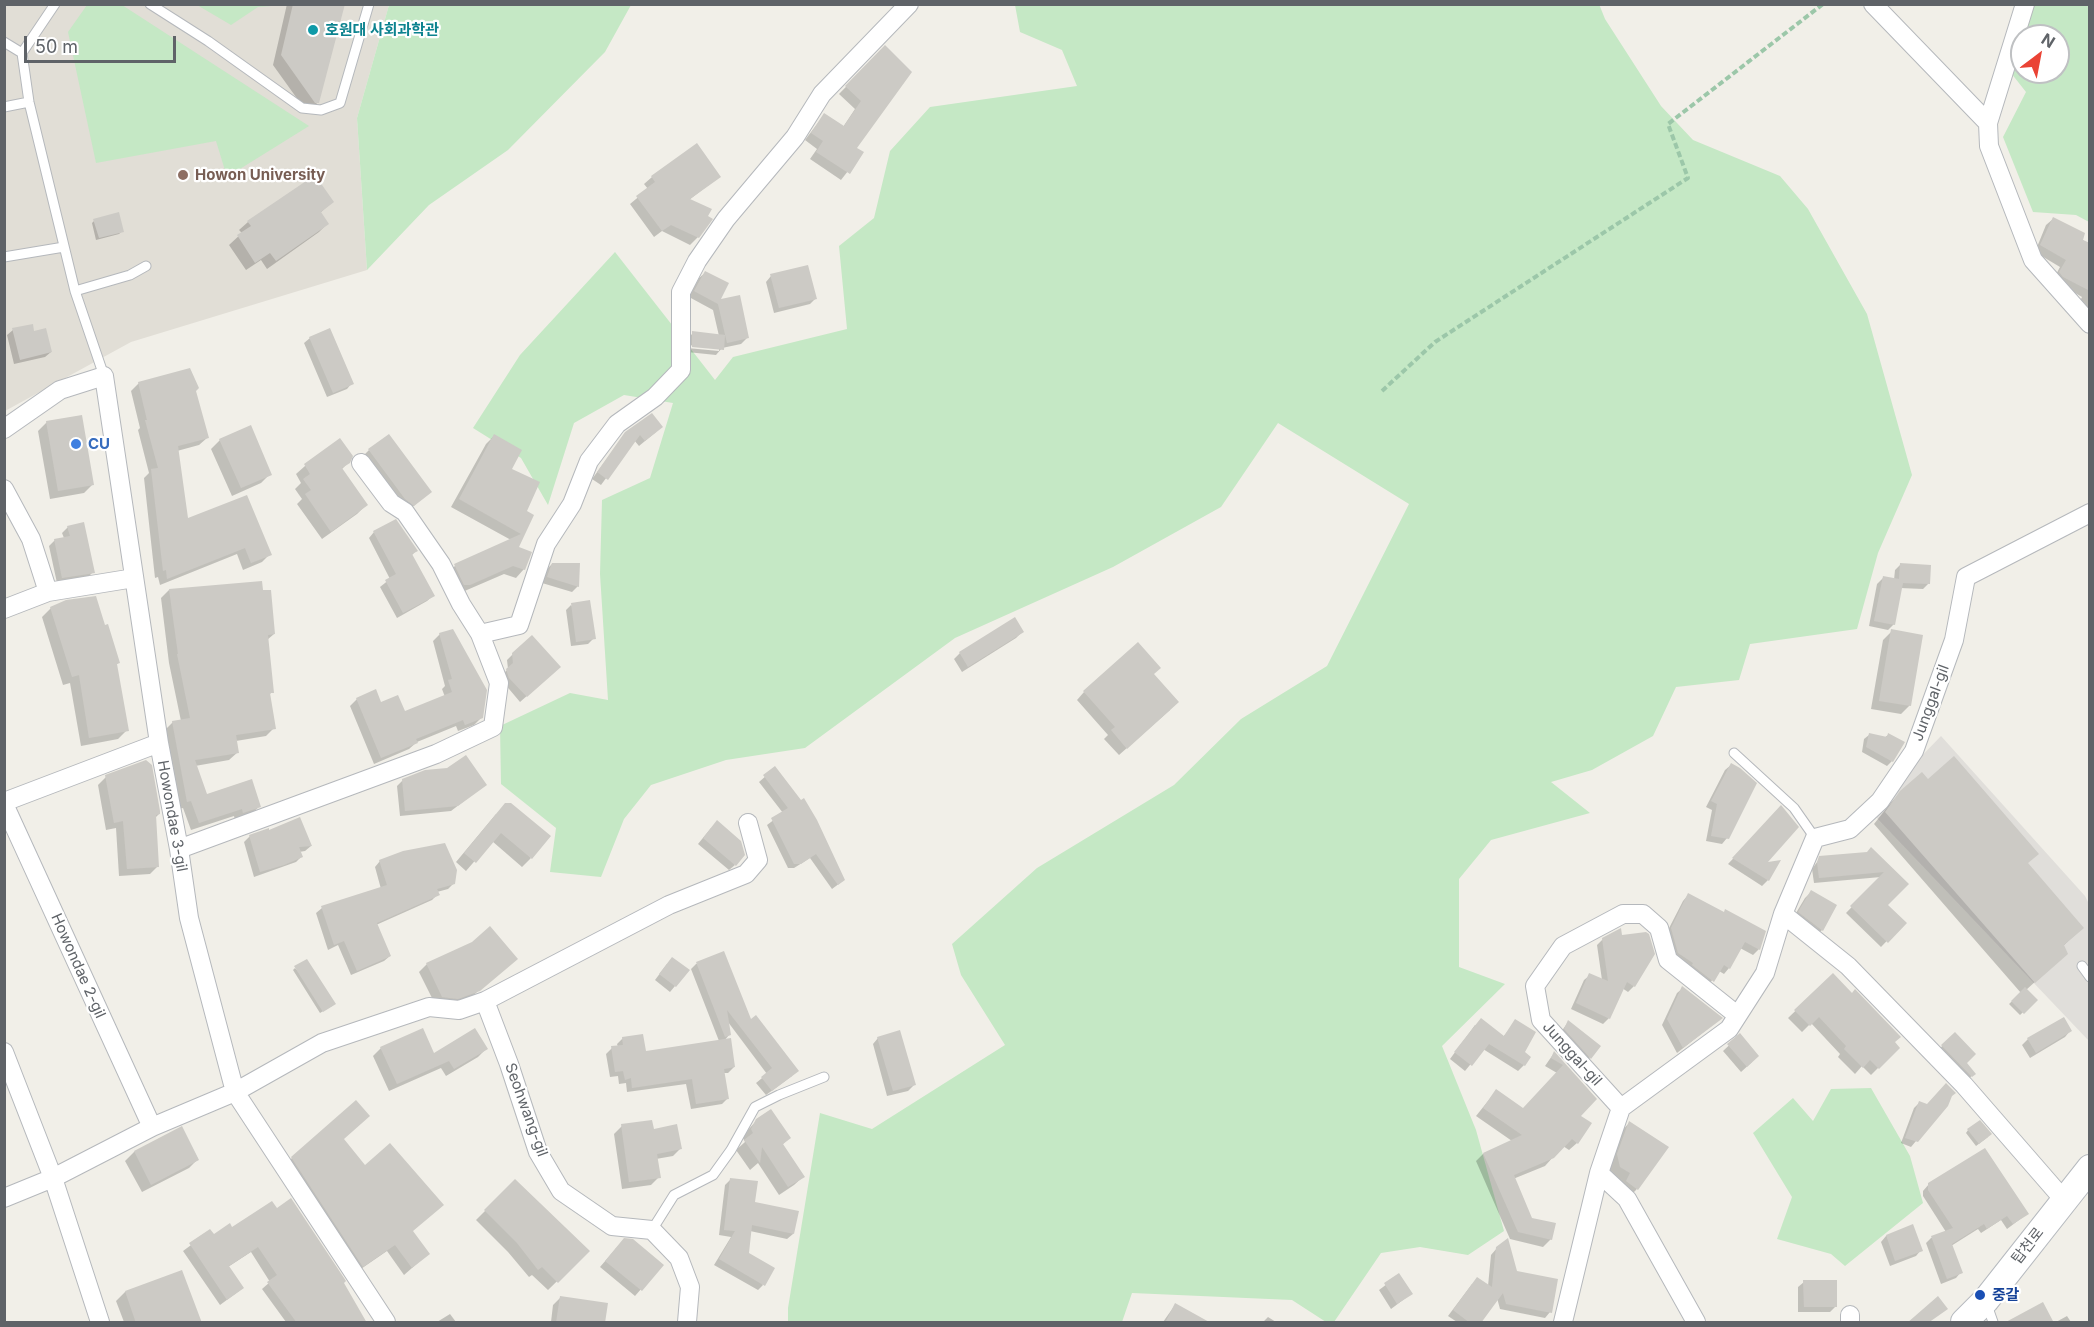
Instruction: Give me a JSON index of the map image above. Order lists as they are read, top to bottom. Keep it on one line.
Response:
{"streets":{"main road":["탑천로"],"street":["Junggal-gil","Howondae 3-gil","Howondae 2-gil","Seohwang-gil"]},"crossings":[["Howondae 3-gil","Howondae 2-gil"]],"places":["호원대 사회과학관","Howon University","CU","중갈"],"scale_bar":"50 m","north":"top right"}
